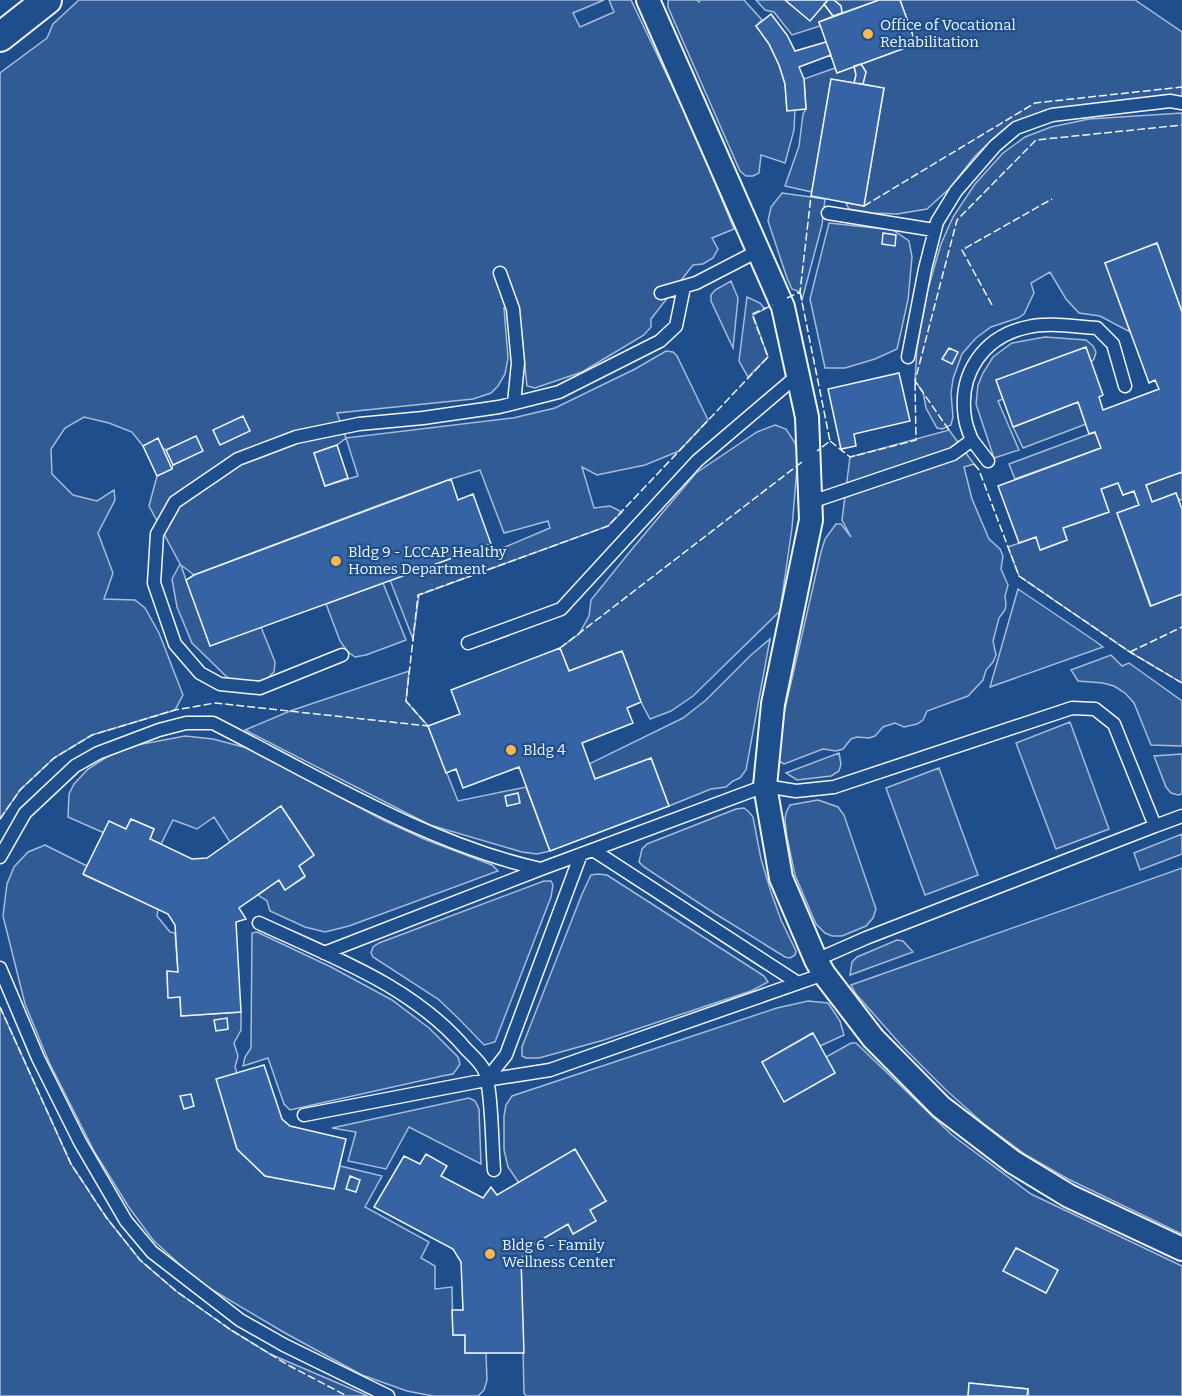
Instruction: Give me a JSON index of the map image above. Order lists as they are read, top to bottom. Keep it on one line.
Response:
{"places":["Office of Vocational Rehabilitation","Bldg 9 - LCCAP Healthy Homes Department","Bldg 4","Bldg 6 - Family Wellness Center"]}
